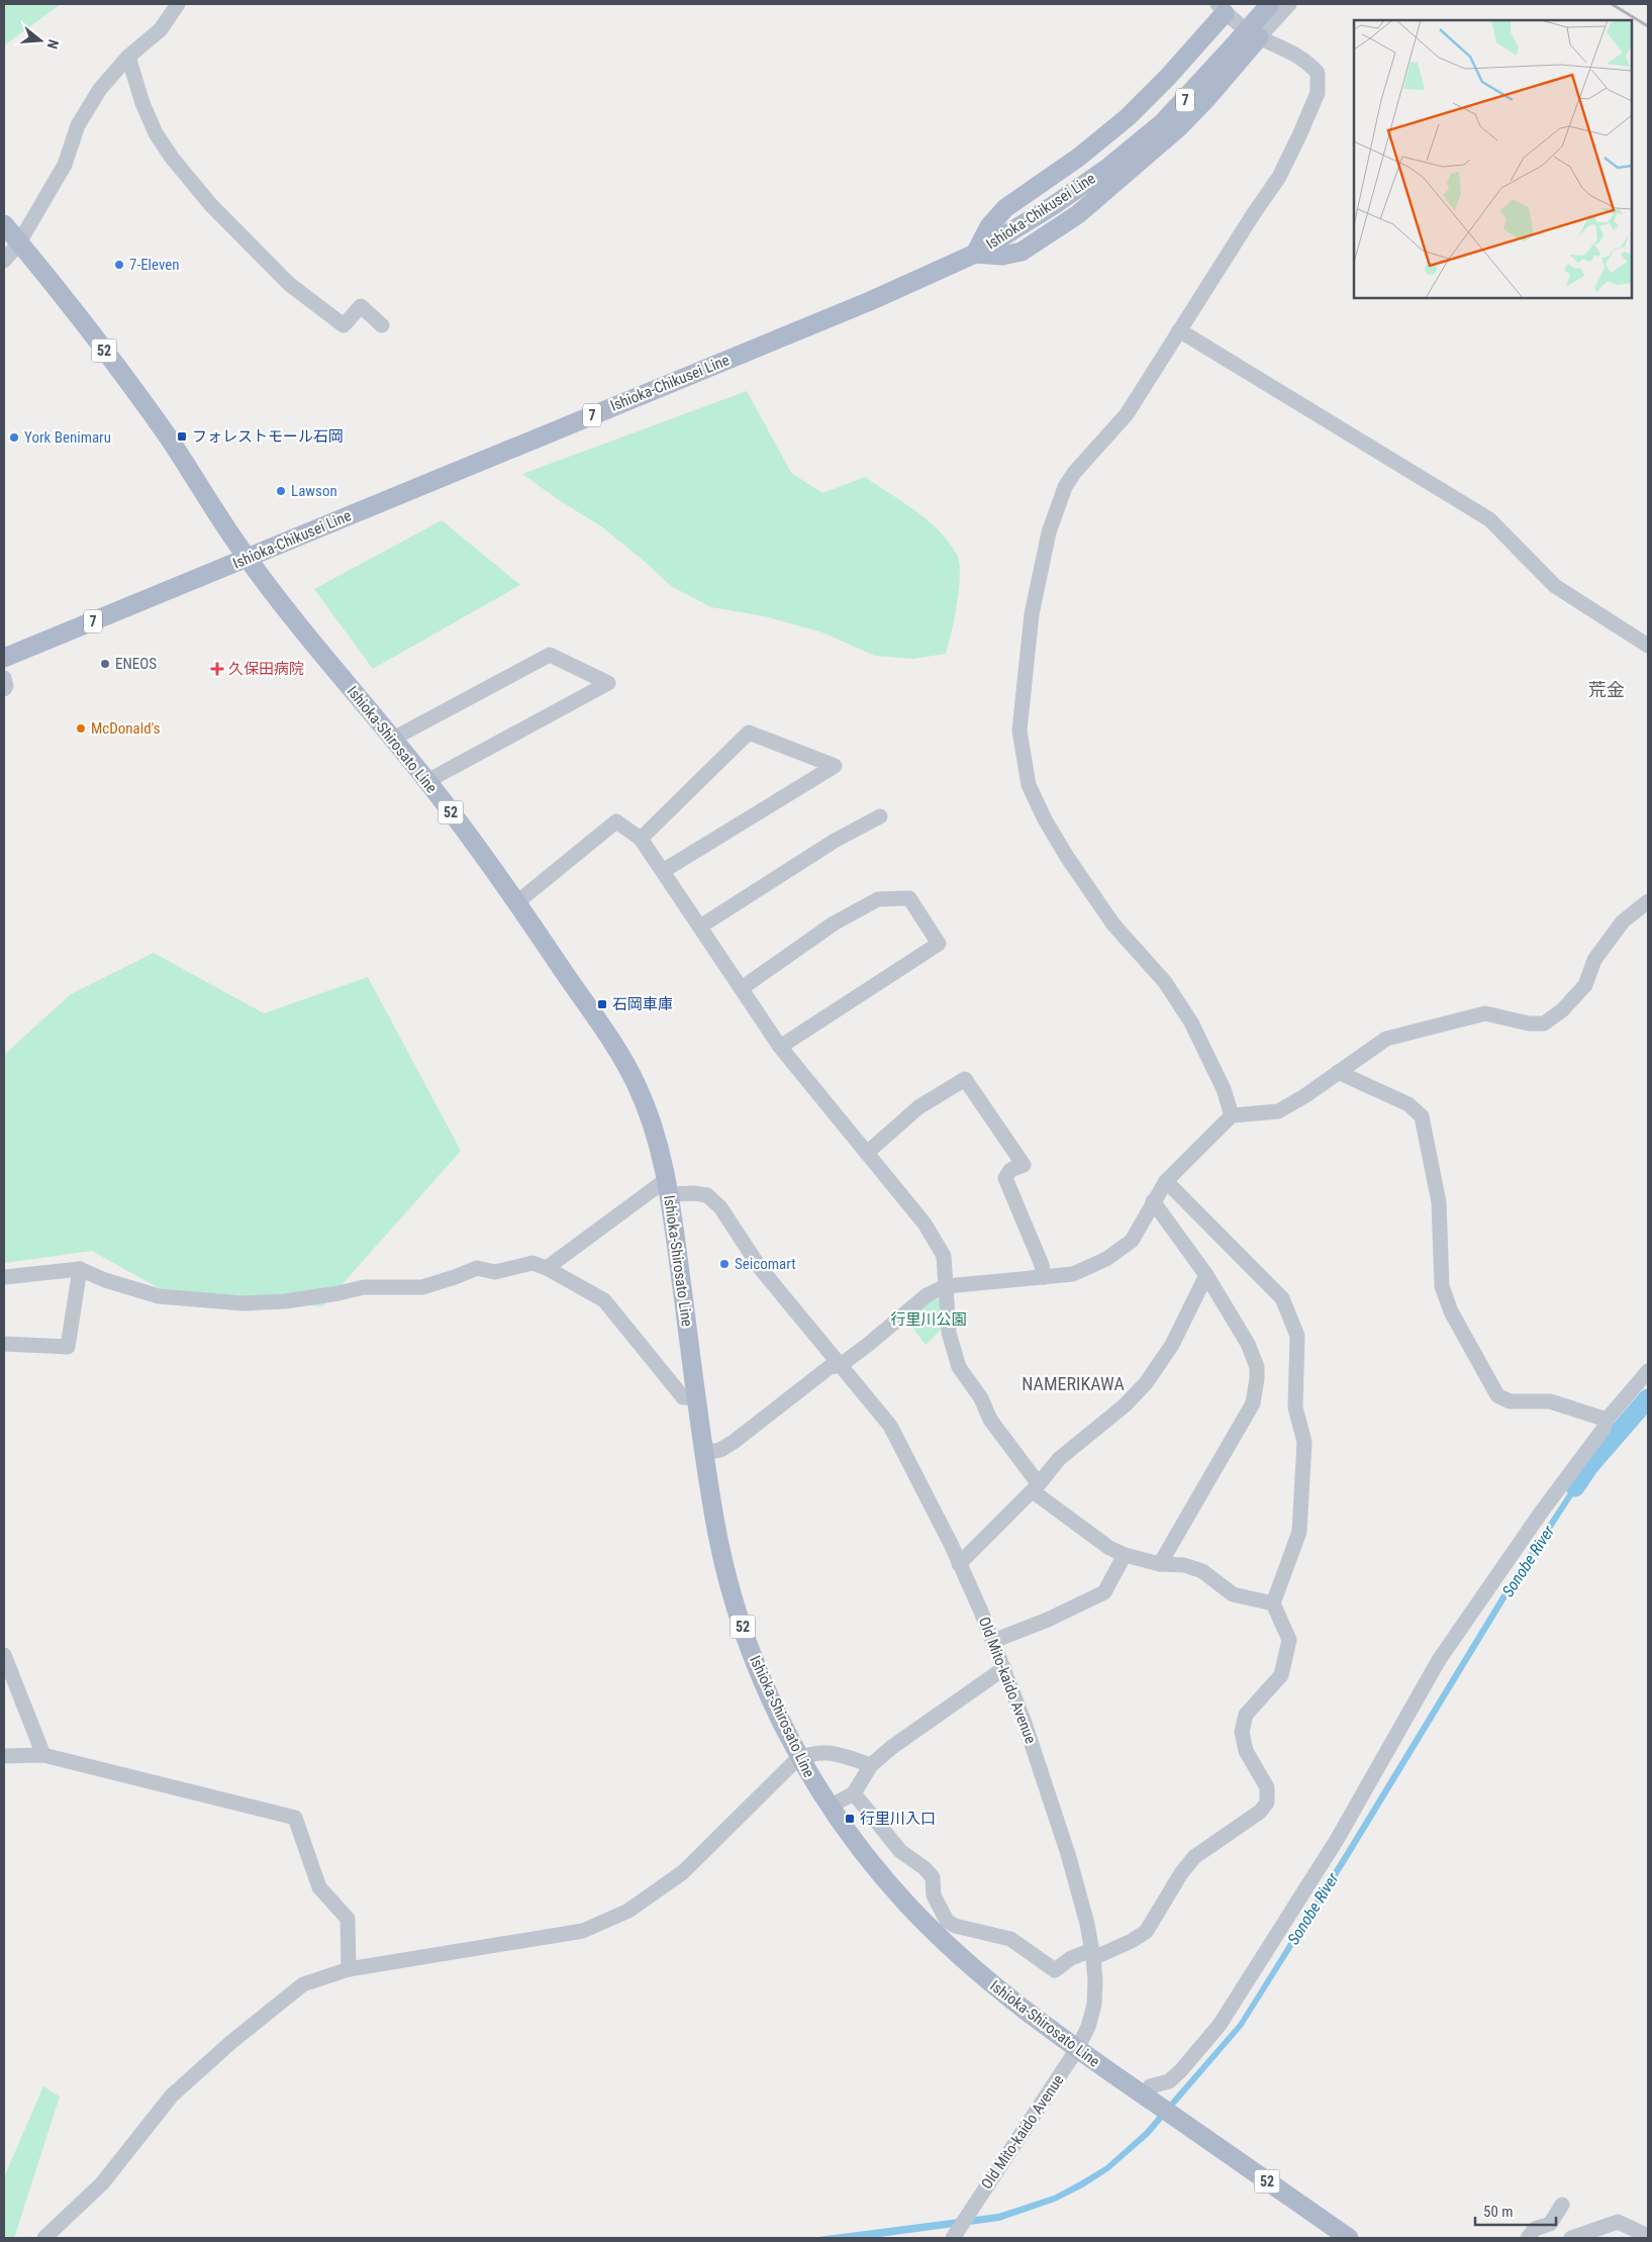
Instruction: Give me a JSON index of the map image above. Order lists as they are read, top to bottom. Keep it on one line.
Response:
{"streets":{"main road":["7","Ishioka-Chikusei Line","52","Ishioka-Shirosato Line"],"street":["Old Mito-kaido Avenue"]},"crossings":[["Ishioka-Chikusei Line","Ishioka-Shirosato Line"],["Ishioka-Shirosato Line","Old Mito-kaido Avenue"]],"districts":["荒金","NAMERIKAWA"],"water":["Sonobe River"],"parks":["行里川公園"],"places":{"other":["7-Eleven","York Benimaru","Lawson","ENEOS","McDonald's","Seicomart"],"transit":["フォレストモール石岡","石岡車庫","行里川入口"],"health":["久保田病院"]},"scale_bar":"50 m","north":"right"}
